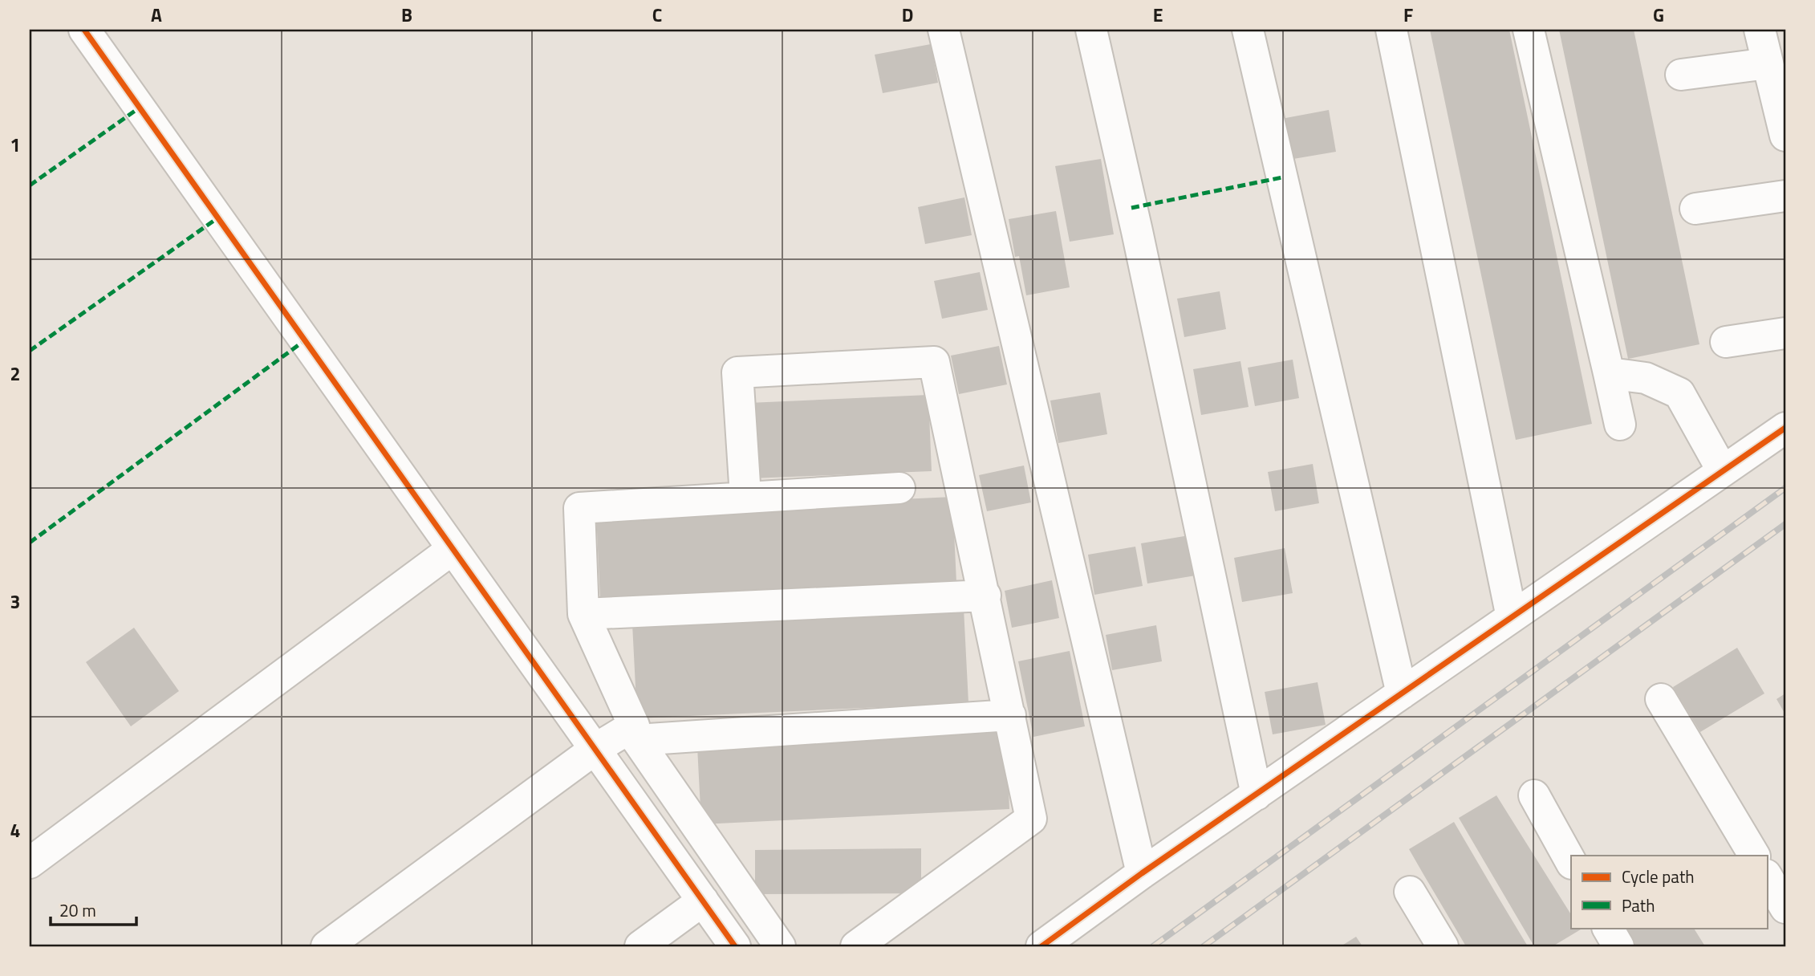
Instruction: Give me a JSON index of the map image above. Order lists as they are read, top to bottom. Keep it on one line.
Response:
{"legend":["Cycle path","Path"],"scale_bar":"20 m","grid":{"columns":["A","B","C","D","E","F","G"],"rows":["1","2","3","4"]}}
